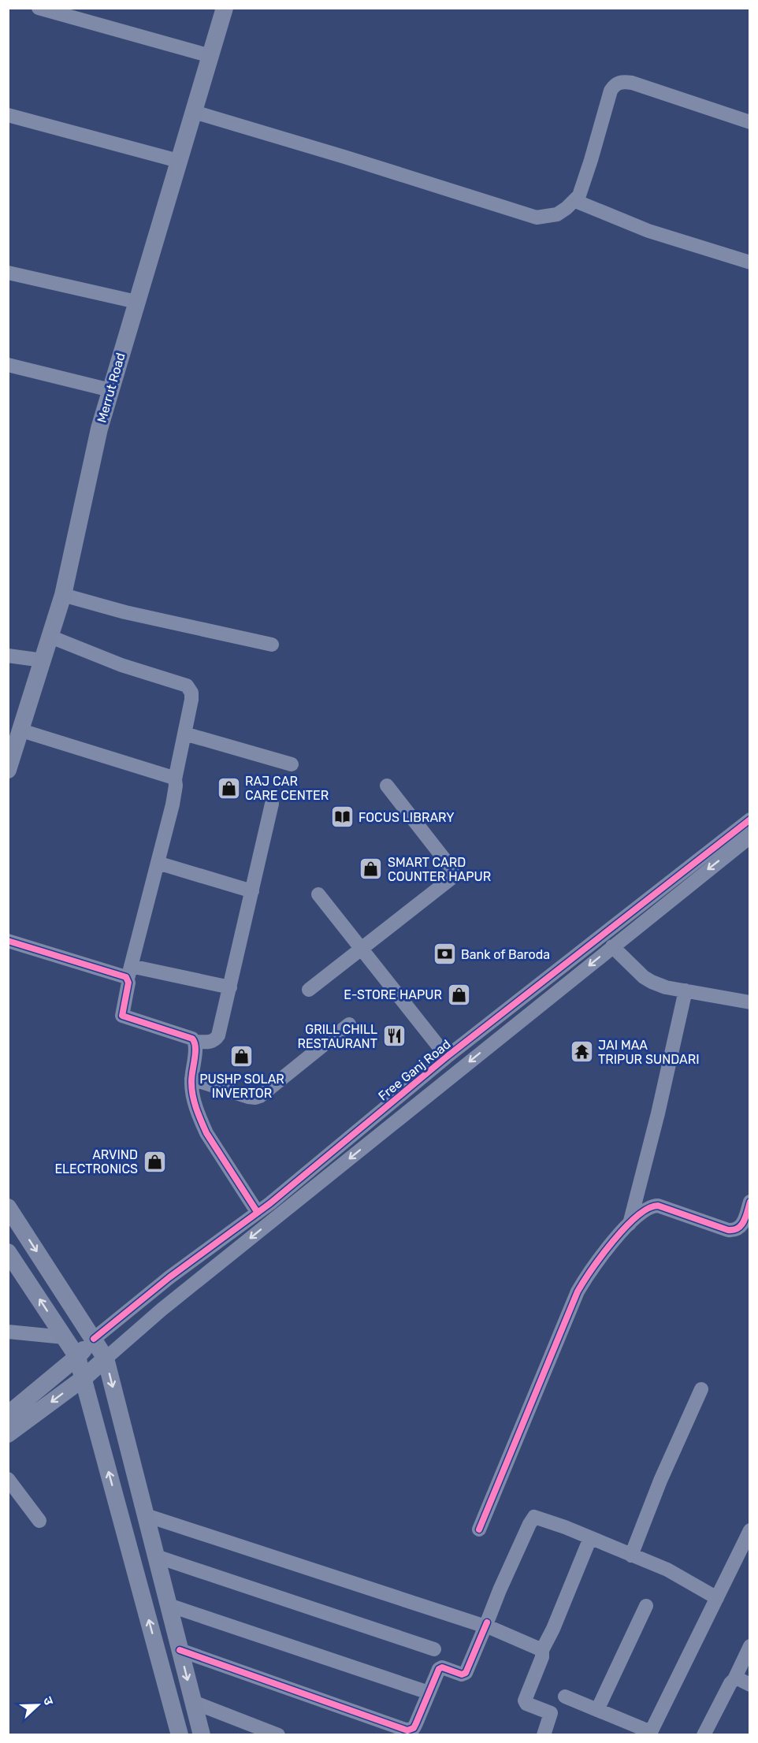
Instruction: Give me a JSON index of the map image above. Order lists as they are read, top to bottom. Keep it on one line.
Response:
{"streets":{"main road":["Merrut Road"],"street":["Free Ganj Road"]},"places":{"shop":["RAJ CAR CARE CENTER","SMART CARD COUNTER HAPUR","E-STORE HAPUR","PUSHP SOLAR INVERTOR","ARVIND ELECTRONICS"],"library":["FOCUS LIBRARY"],"bank":["Bank of Baroda"],"restaurant":["GRILL CHILL RESTAURANT"],"temple":["JAI MAA TRIPUR SUNDARI"]},"north":"right"}
